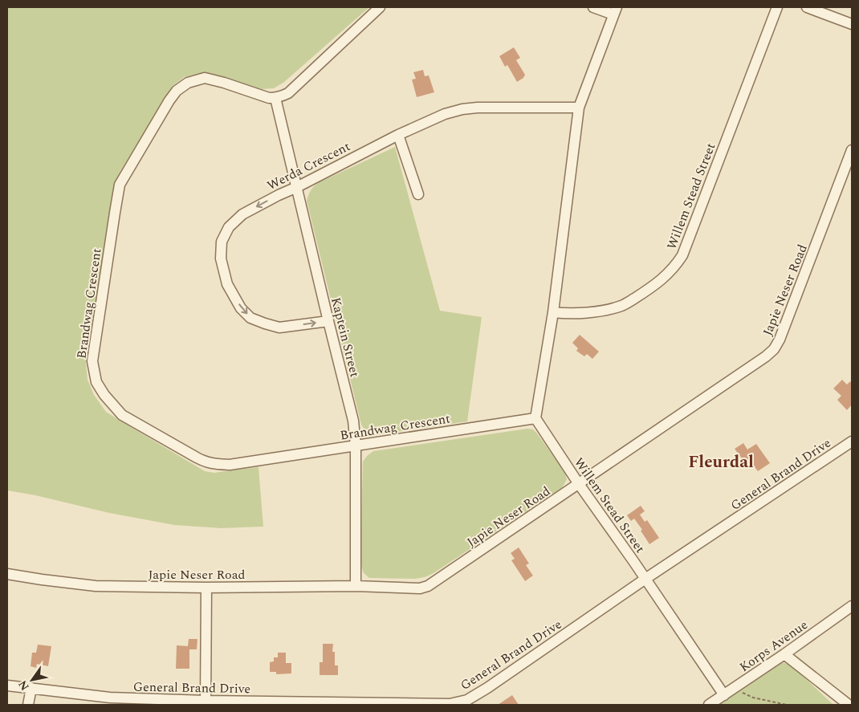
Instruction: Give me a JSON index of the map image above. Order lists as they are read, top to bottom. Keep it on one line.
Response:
{"streets":{"street":["Werda Crescent","Willem Stead Street","Japie Neser Road","Brandwag Crescent","Kaptein Street","General Brand Drive","Korps Avenue"]},"crossings":[["Werda Crescent","Kaptein Street"],["Willem Stead Street","Japie Neser Road"],["Willem Stead Street","Brandwag Crescent"],["Willem Stead Street","General Brand Drive"],["Willem Stead Street","Korps Avenue"],["Japie Neser Road","Kaptein Street"],["Brandwag Crescent","Kaptein Street"]],"districts":["Fleurdal"],"north":"bottom left"}
